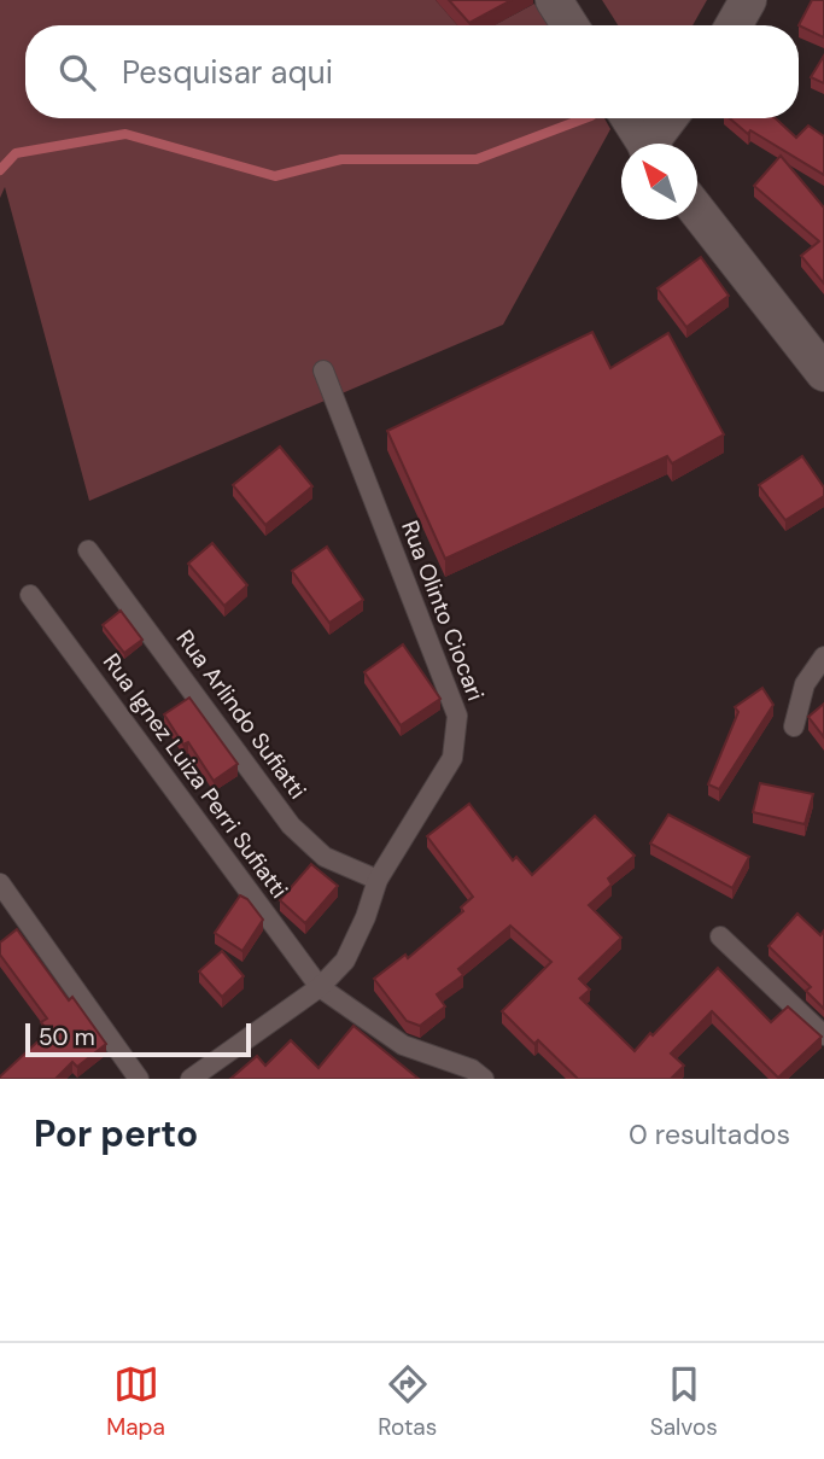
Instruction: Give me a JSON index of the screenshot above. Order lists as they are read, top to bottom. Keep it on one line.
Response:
{"streets":{"lane":["Rua Olinto Ciocari","Rua Arlindo Sufiatti","Rua Ignez Luiza Perri Sufiatti"]},"crossings":[["Rua Olinto Ciocari","Rua Arlindo Sufiatti"],["Rua Olinto Ciocari","Rua Ignez Luiza Perri Sufiatti"]],"scale_bar":"50 m","north":"top left","page":{"search":"Pesquisar aqui","scale":"50 m","heading":["Por perto","0 resultados"],"nav":["Mapa","Rotas","Salvos"]}}
